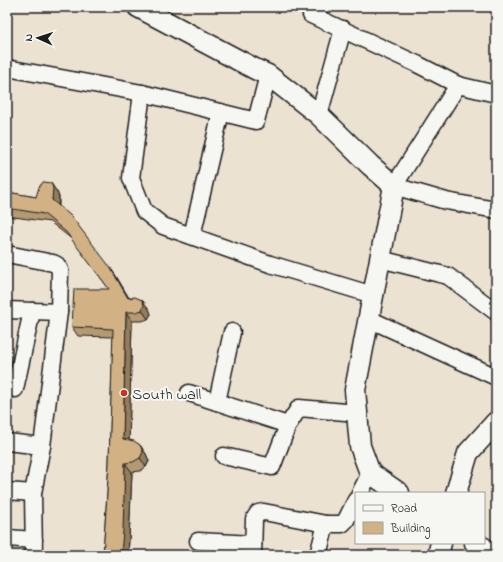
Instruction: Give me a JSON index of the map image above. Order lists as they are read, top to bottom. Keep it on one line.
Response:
{"places":["South wall"],"legend":["Road","Building"],"north":"left"}
